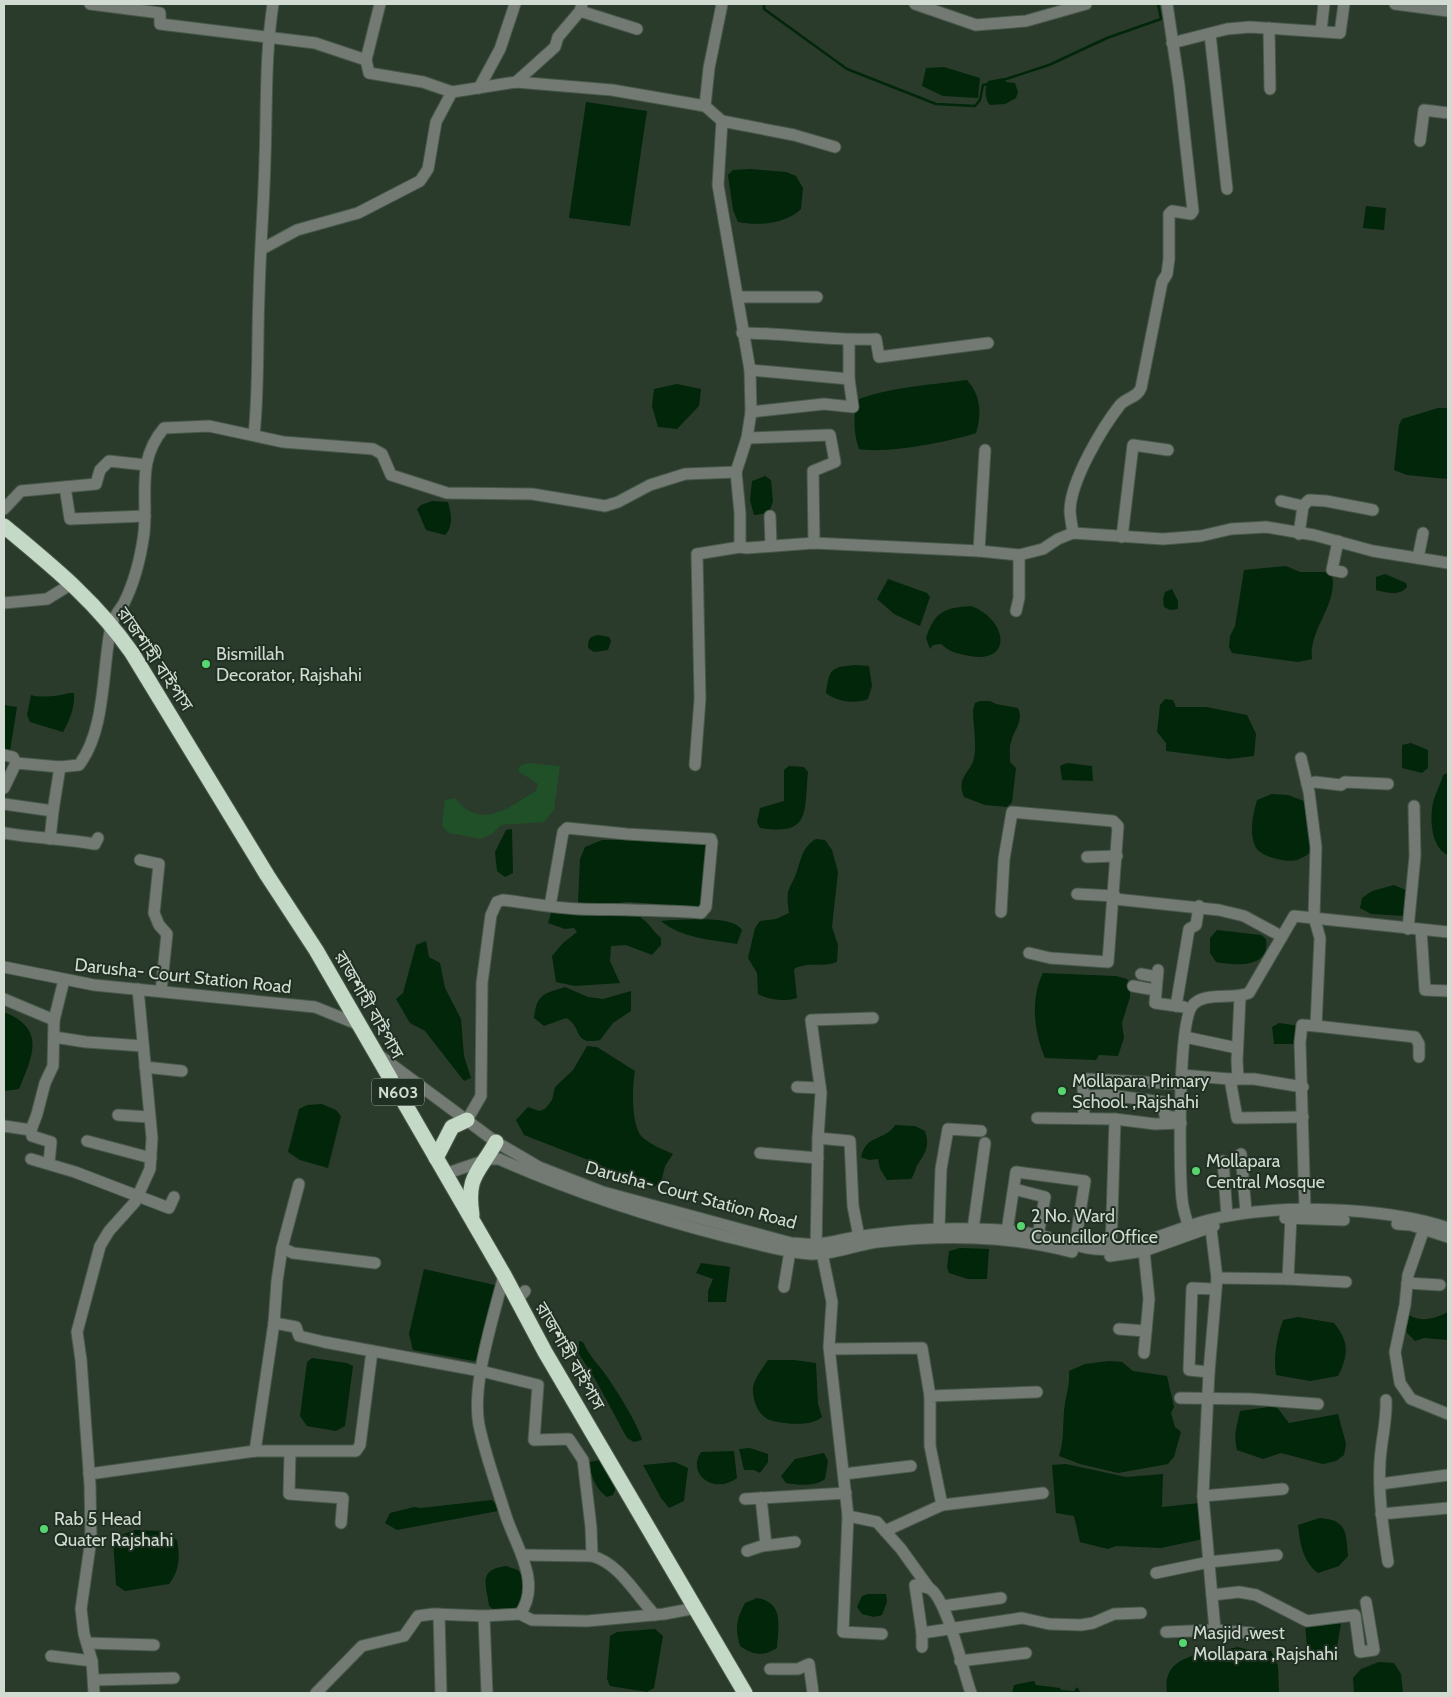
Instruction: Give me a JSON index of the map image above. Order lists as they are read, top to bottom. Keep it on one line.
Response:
{"streets":{"highway":["রাজশাহী বাইপাস","N603"],"street":["Darusha- Court Station Road"]},"crossings":[["রাজশাহী বাইপাস","Darusha- Court Station Road"]],"places":["Bismillah Decorator, Rajshahi","Mollapara Primary School. ,Rajshahi","Mollapara Central Mosque","2 No. Ward Councillor Office","Rab 5 Head Quater Rajshahi","Masjid ,west Mollapara ,Rajshahi"]}
